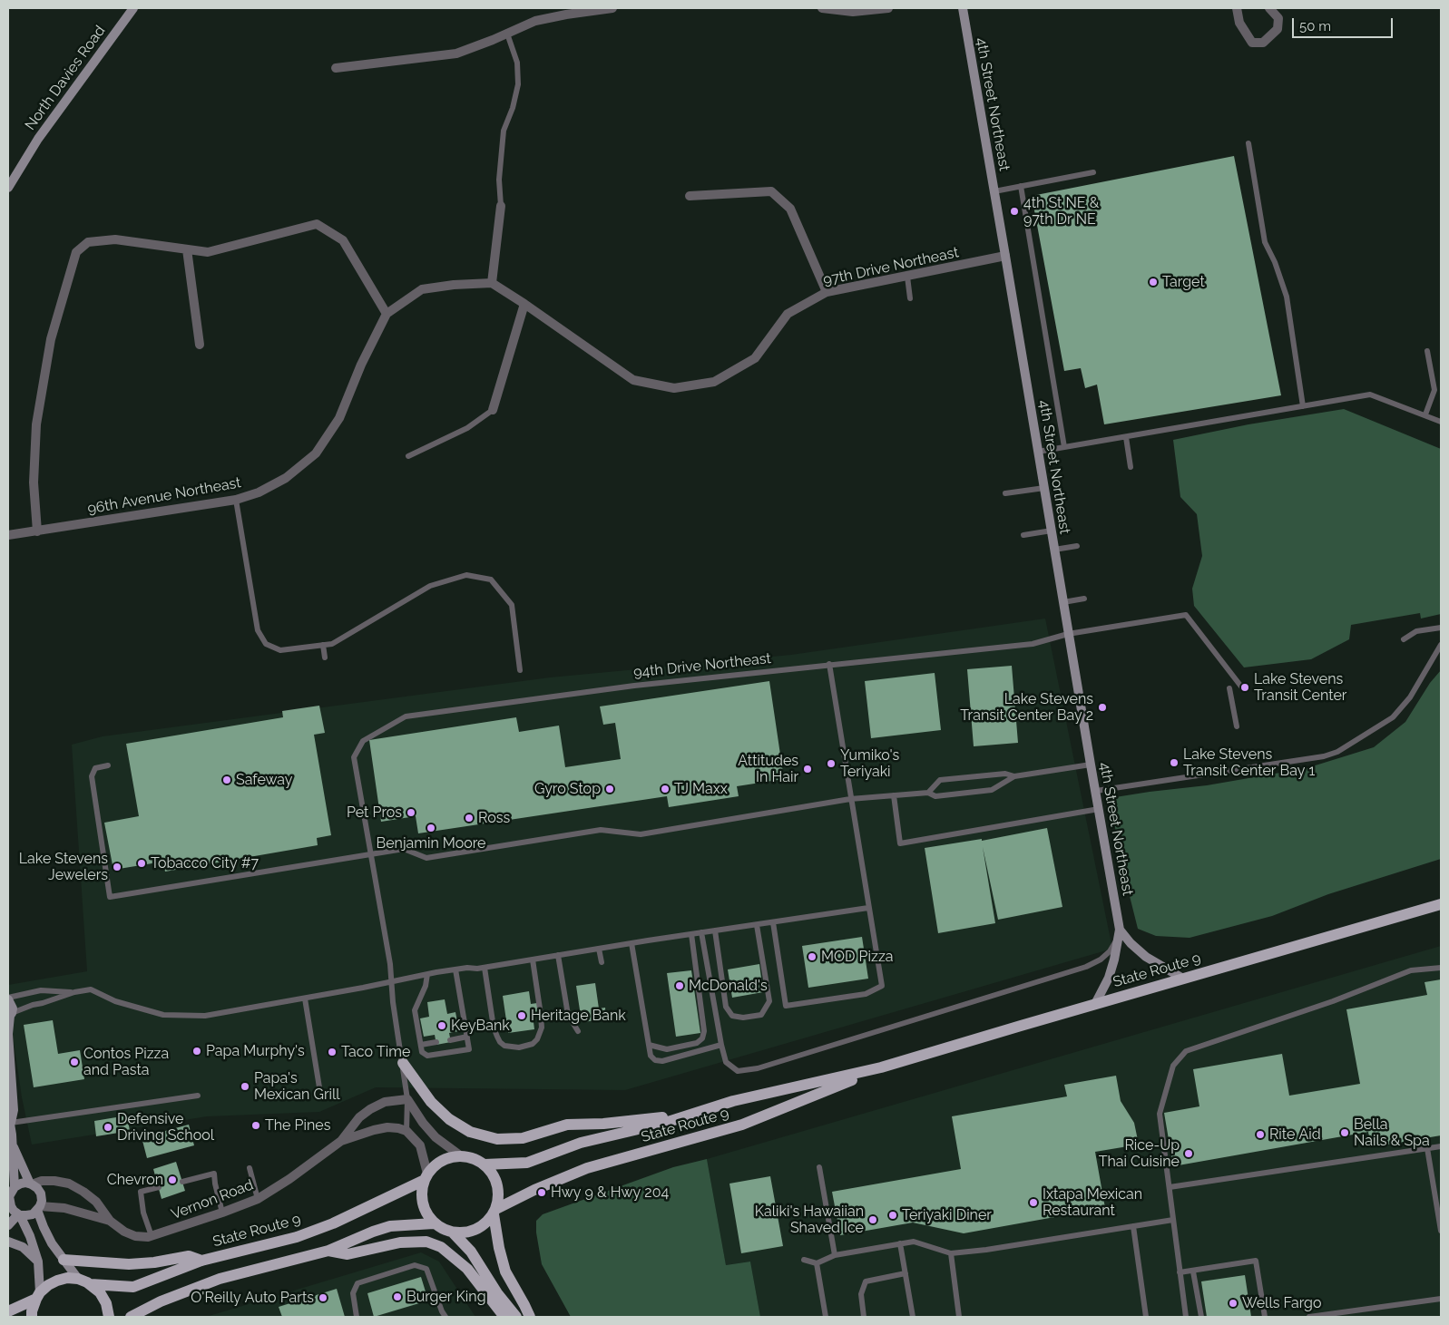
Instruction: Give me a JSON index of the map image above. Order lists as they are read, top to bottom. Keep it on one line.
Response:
{"streets":{"main road":["State Route 9"],"street":["North Davies Road","4th Street Northeast","97th Drive Northeast","96th Avenue Northeast","Vernon Road"],"lane":["94th Drive Northeast"]},"crossings":[["4th Street Northeast","97th Drive Northeast"],["4th Street Northeast","94th Drive Northeast"],["97th Drive Northeast","96th Avenue Northeast"]],"places":["4th St NE & 97th Dr NE","Target","Lake Stevens Transit Center","Lake Stevens Transit Center Bay 2","Lake Stevens Transit Center Bay 1","Yumiko's Teriyaki","Attitudes In Hair","Safeway","Gyro Stop","TJ Maxx","Pet Pros","Ross","Benjamin Moore","Tobacco City #7","Lake Stevens Jewelers","MOD Pizza","McDonald's","Heritage Bank","KeyBank","Papa Murphy's","Taco Time","Contos Pizza and Pasta","Papa's Mexican Grill","The Pines","Defensive Driving School","Bella Nails & Spa","Rite Aid","Rice-Up Thai Cuisine","Chevron","Hwy 9 & Hwy 204","Ixtapa Mexican Restaurant","Teriyaki Diner","Kaliki's Hawaiian Shaved Ice","Burger King","O'Reilly Auto Parts","Wells Fargo"],"scale_bar":"50 m"}
